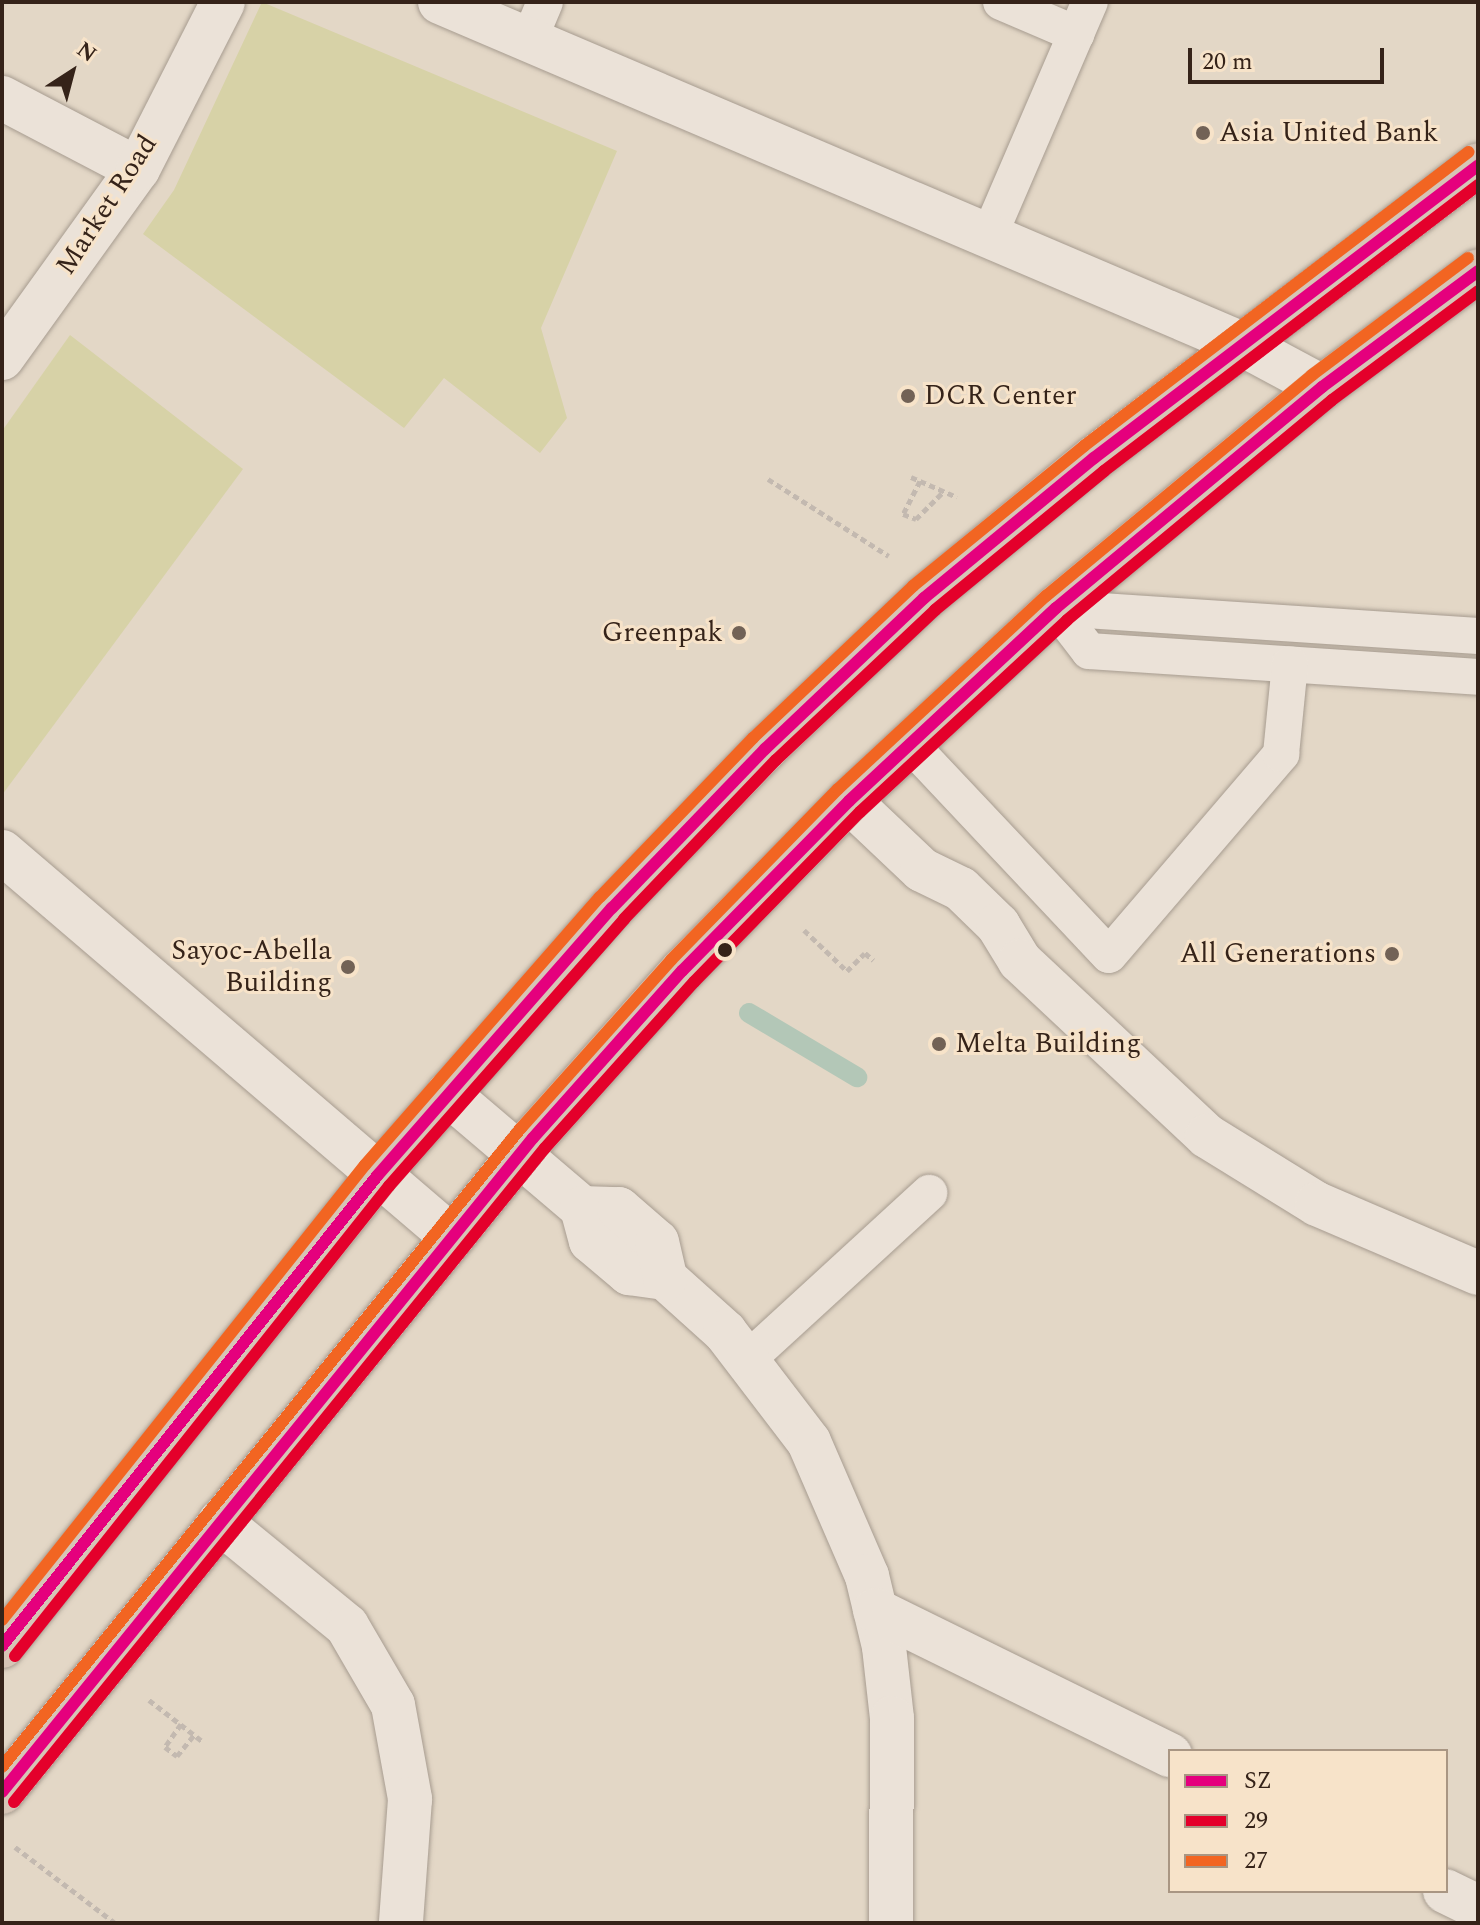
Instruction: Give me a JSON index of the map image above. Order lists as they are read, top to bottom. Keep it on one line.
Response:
{"streets":{"street":["Market Road"]},"places":["Asia United Bank","DCR Center","Greenpak","All Generations","Sayoc-Abella Building","Melta Building"],"lines":["transit line 27","transit line SZ","transit line 29"],"legend":["SZ","29","27"],"scale_bar":"20 m","north":"top right"}
